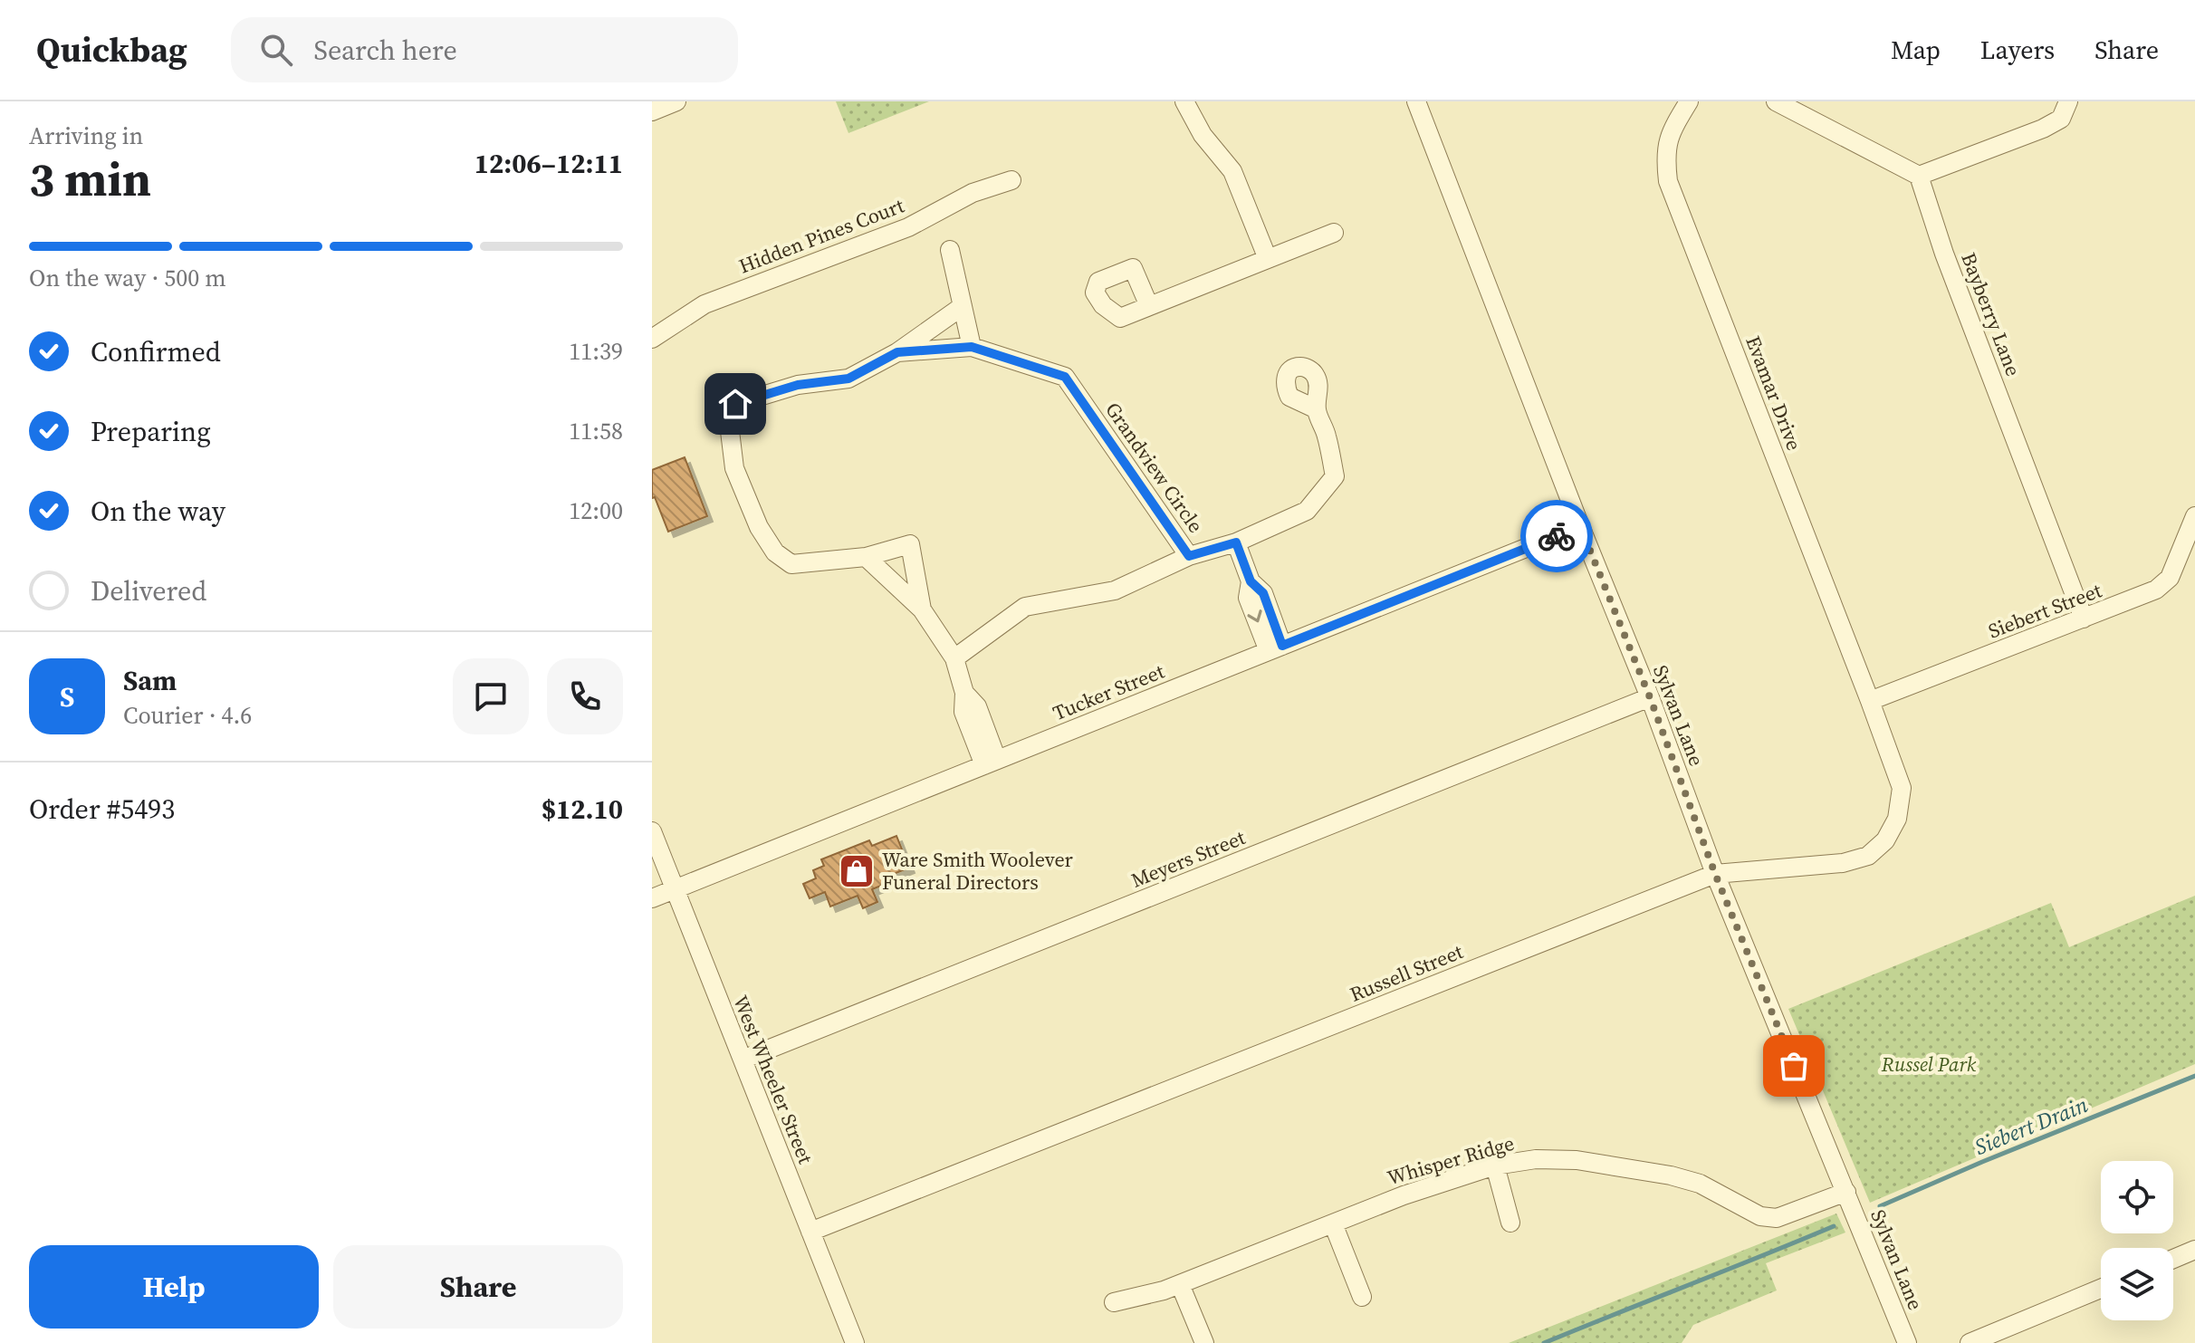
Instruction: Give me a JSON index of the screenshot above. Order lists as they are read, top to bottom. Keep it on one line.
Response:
{"streets":{"street":["Hidden Pines Court","Bayberry Lane","Evamar Drive","Grandview Circle","Siebert Street","Tucker Street","Sylvan Lane","Meyers Street","Russell Street","West Wheeler Street","Whisper Ridge"]},"crossings":[["Bayberry Lane","Siebert Street"],["Evamar Drive","Siebert Street"],["Evamar Drive","Russell Street"],["Siebert Street","Russell Street"],["Tucker Street","Sylvan Lane"],["Tucker Street","West Wheeler Street"],["Sylvan Lane","Meyers Street"],["Sylvan Lane","Russell Street"],["Sylvan Lane","Whisper Ridge"],["Meyers Street","West Wheeler Street"],["Russell Street","West Wheeler Street"]],"water":["Siebert Drain"],"parks":["Russel Park"],"places":{"shop":["Ware Smith Woolever Funeral Directors"]},"page":{"header":"Quickbag","search":"Search here","nav":["Map","Layers","Share"],"heading":["3 min","Arriving in","12:06–12:11"],"panel":["Sam","Courier · 4.6","Order #5493","$12.10"],"bar":"On the way · 500 m","list":[["Confirmed","11:39"],["Preparing","11:58"],["On the way","12:00"],"Delivered"],"round":"S","buttons":["Help","Share"]}}
